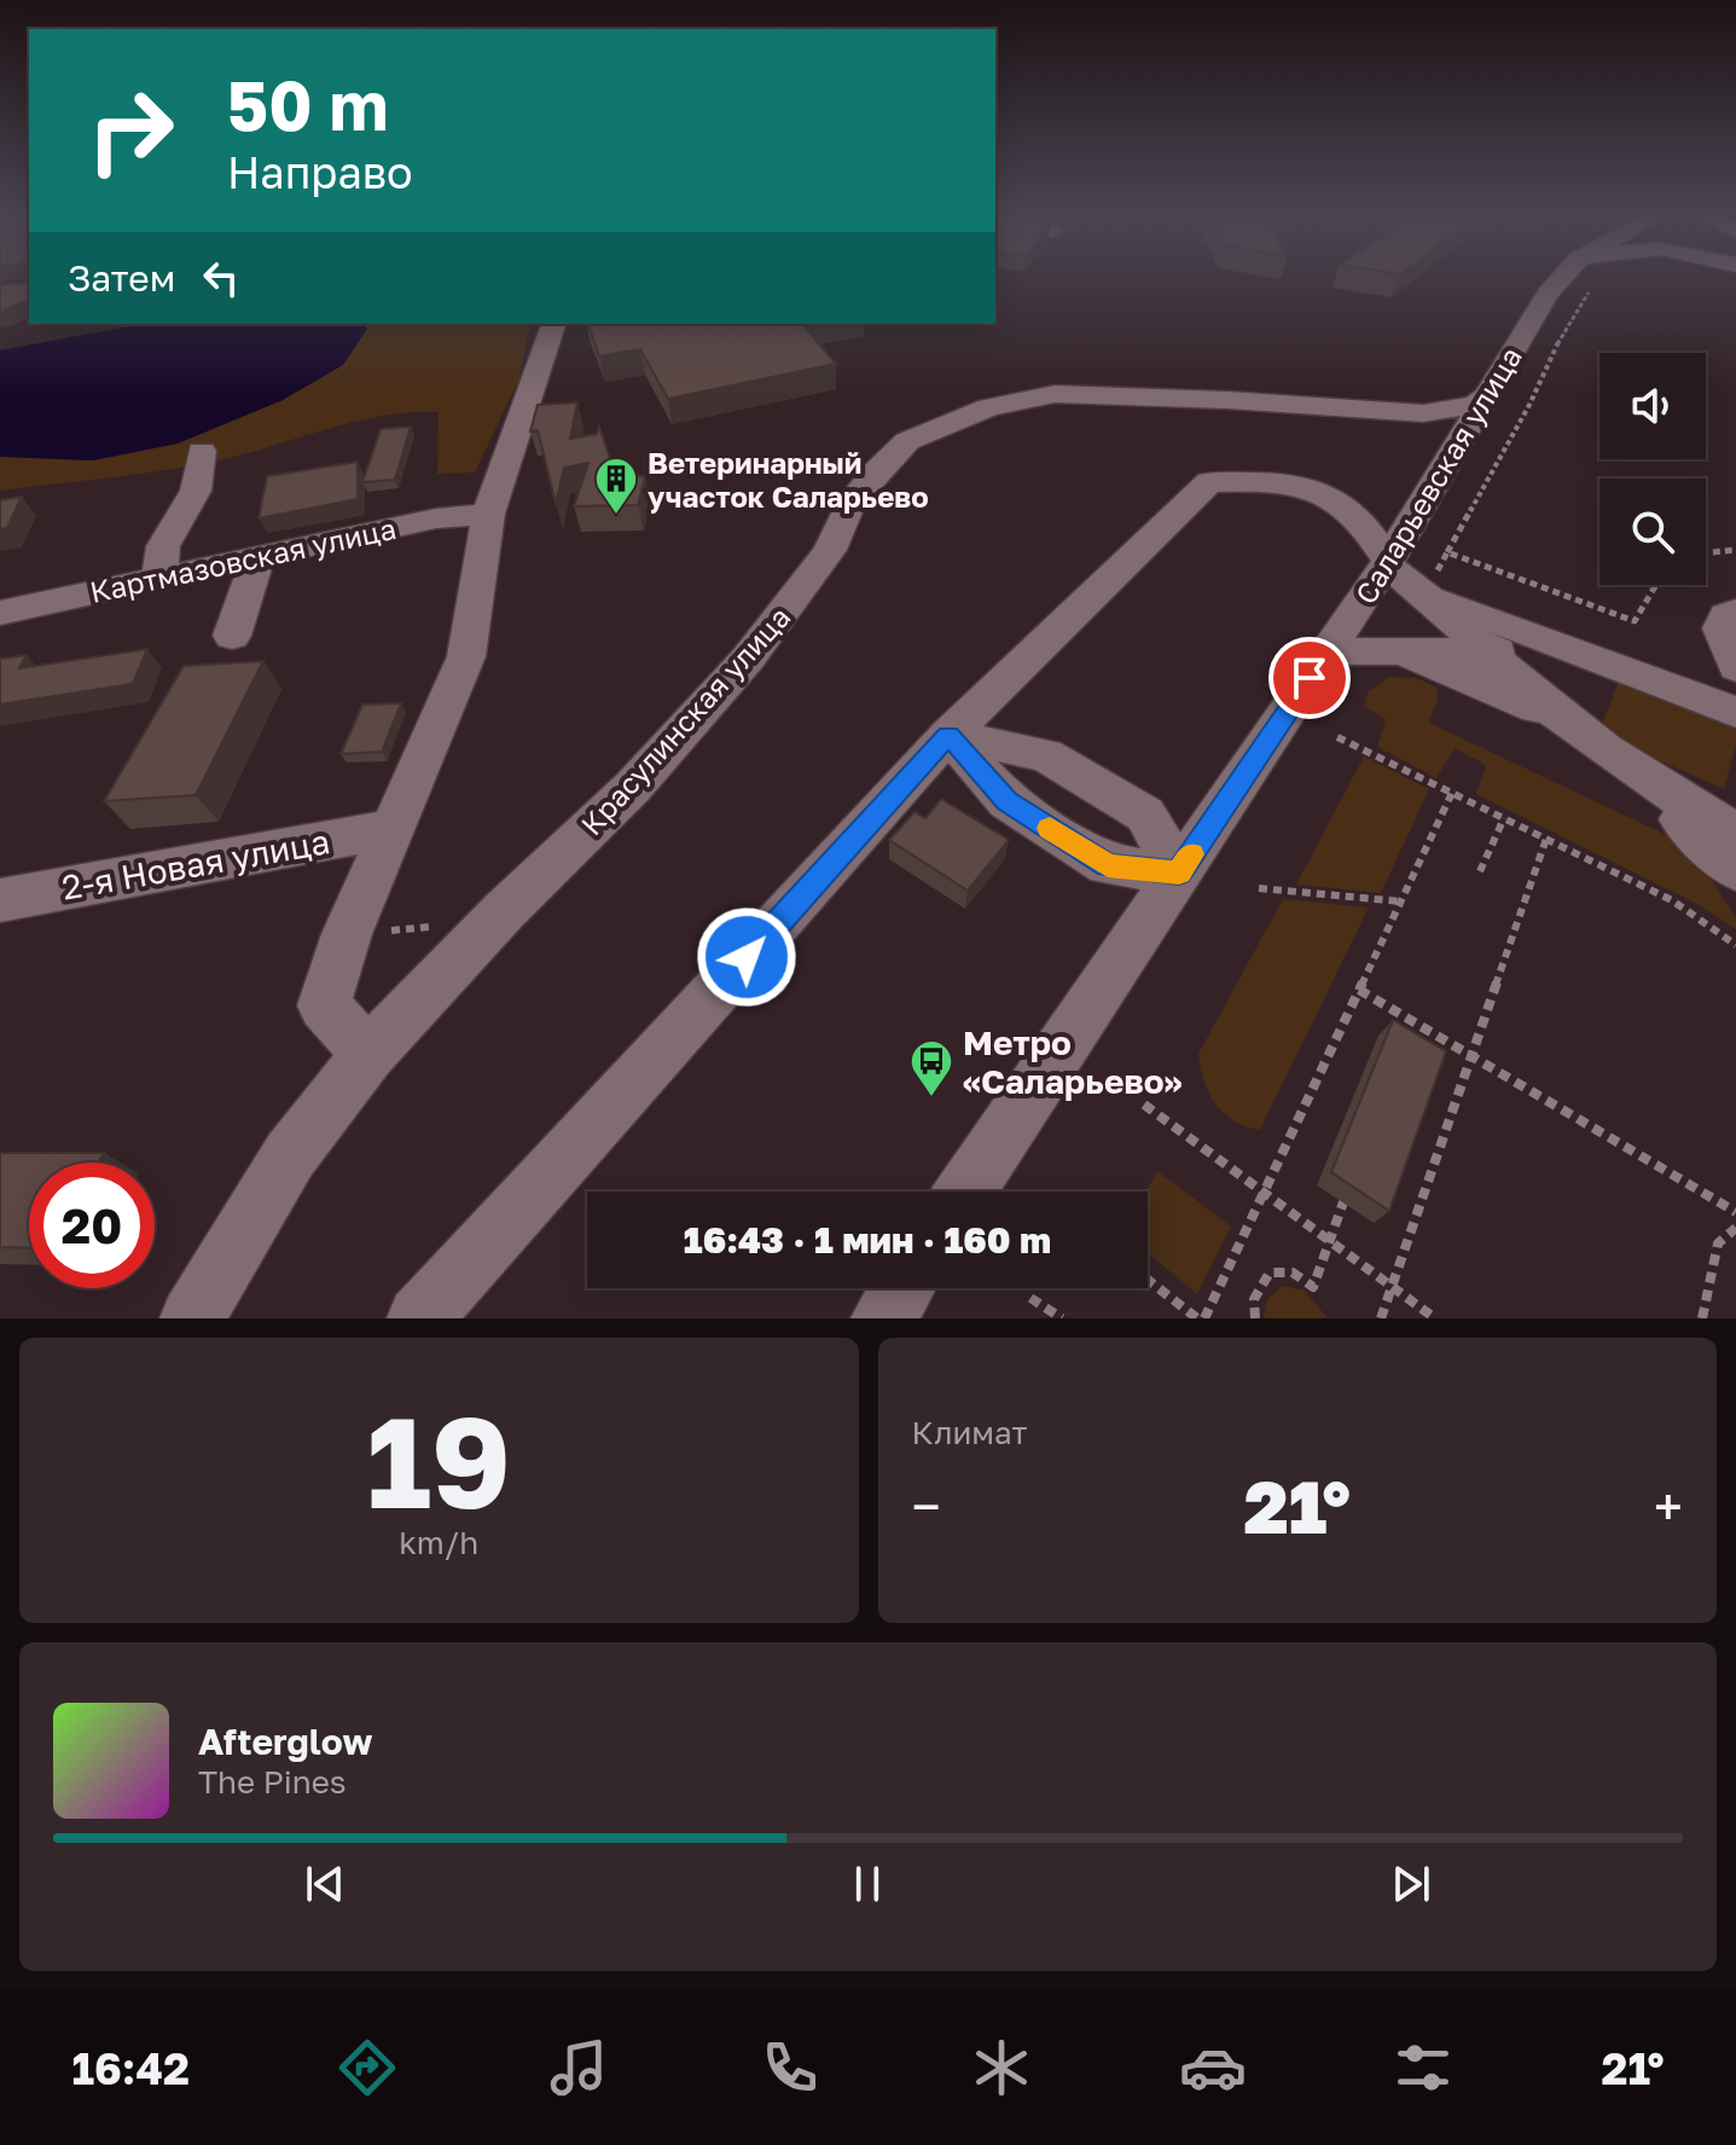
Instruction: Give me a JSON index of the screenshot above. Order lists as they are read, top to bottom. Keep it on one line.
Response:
{"streets":{"street":["Саларьевская улица","Картмазовская улица","Красулинская улица","2-я Новая улица"]},"crossings":[["Саларьевская улица","Красулинская улица"]],"places":{"building":["Ветеринарный участок Саларьево"],"bus stop":["Метро «Саларьево»"]},"page":{"turn":["50 m","Направо"],"then":"Затем","limit":"20","trip":"16:43 · 1 мин · 160 m","tile":[["19","km/h"],"Климат"],"heat":["−","21°","+"],"song":["Afterglow","The Pines"],"tabs":["16:42","21°"]}}
